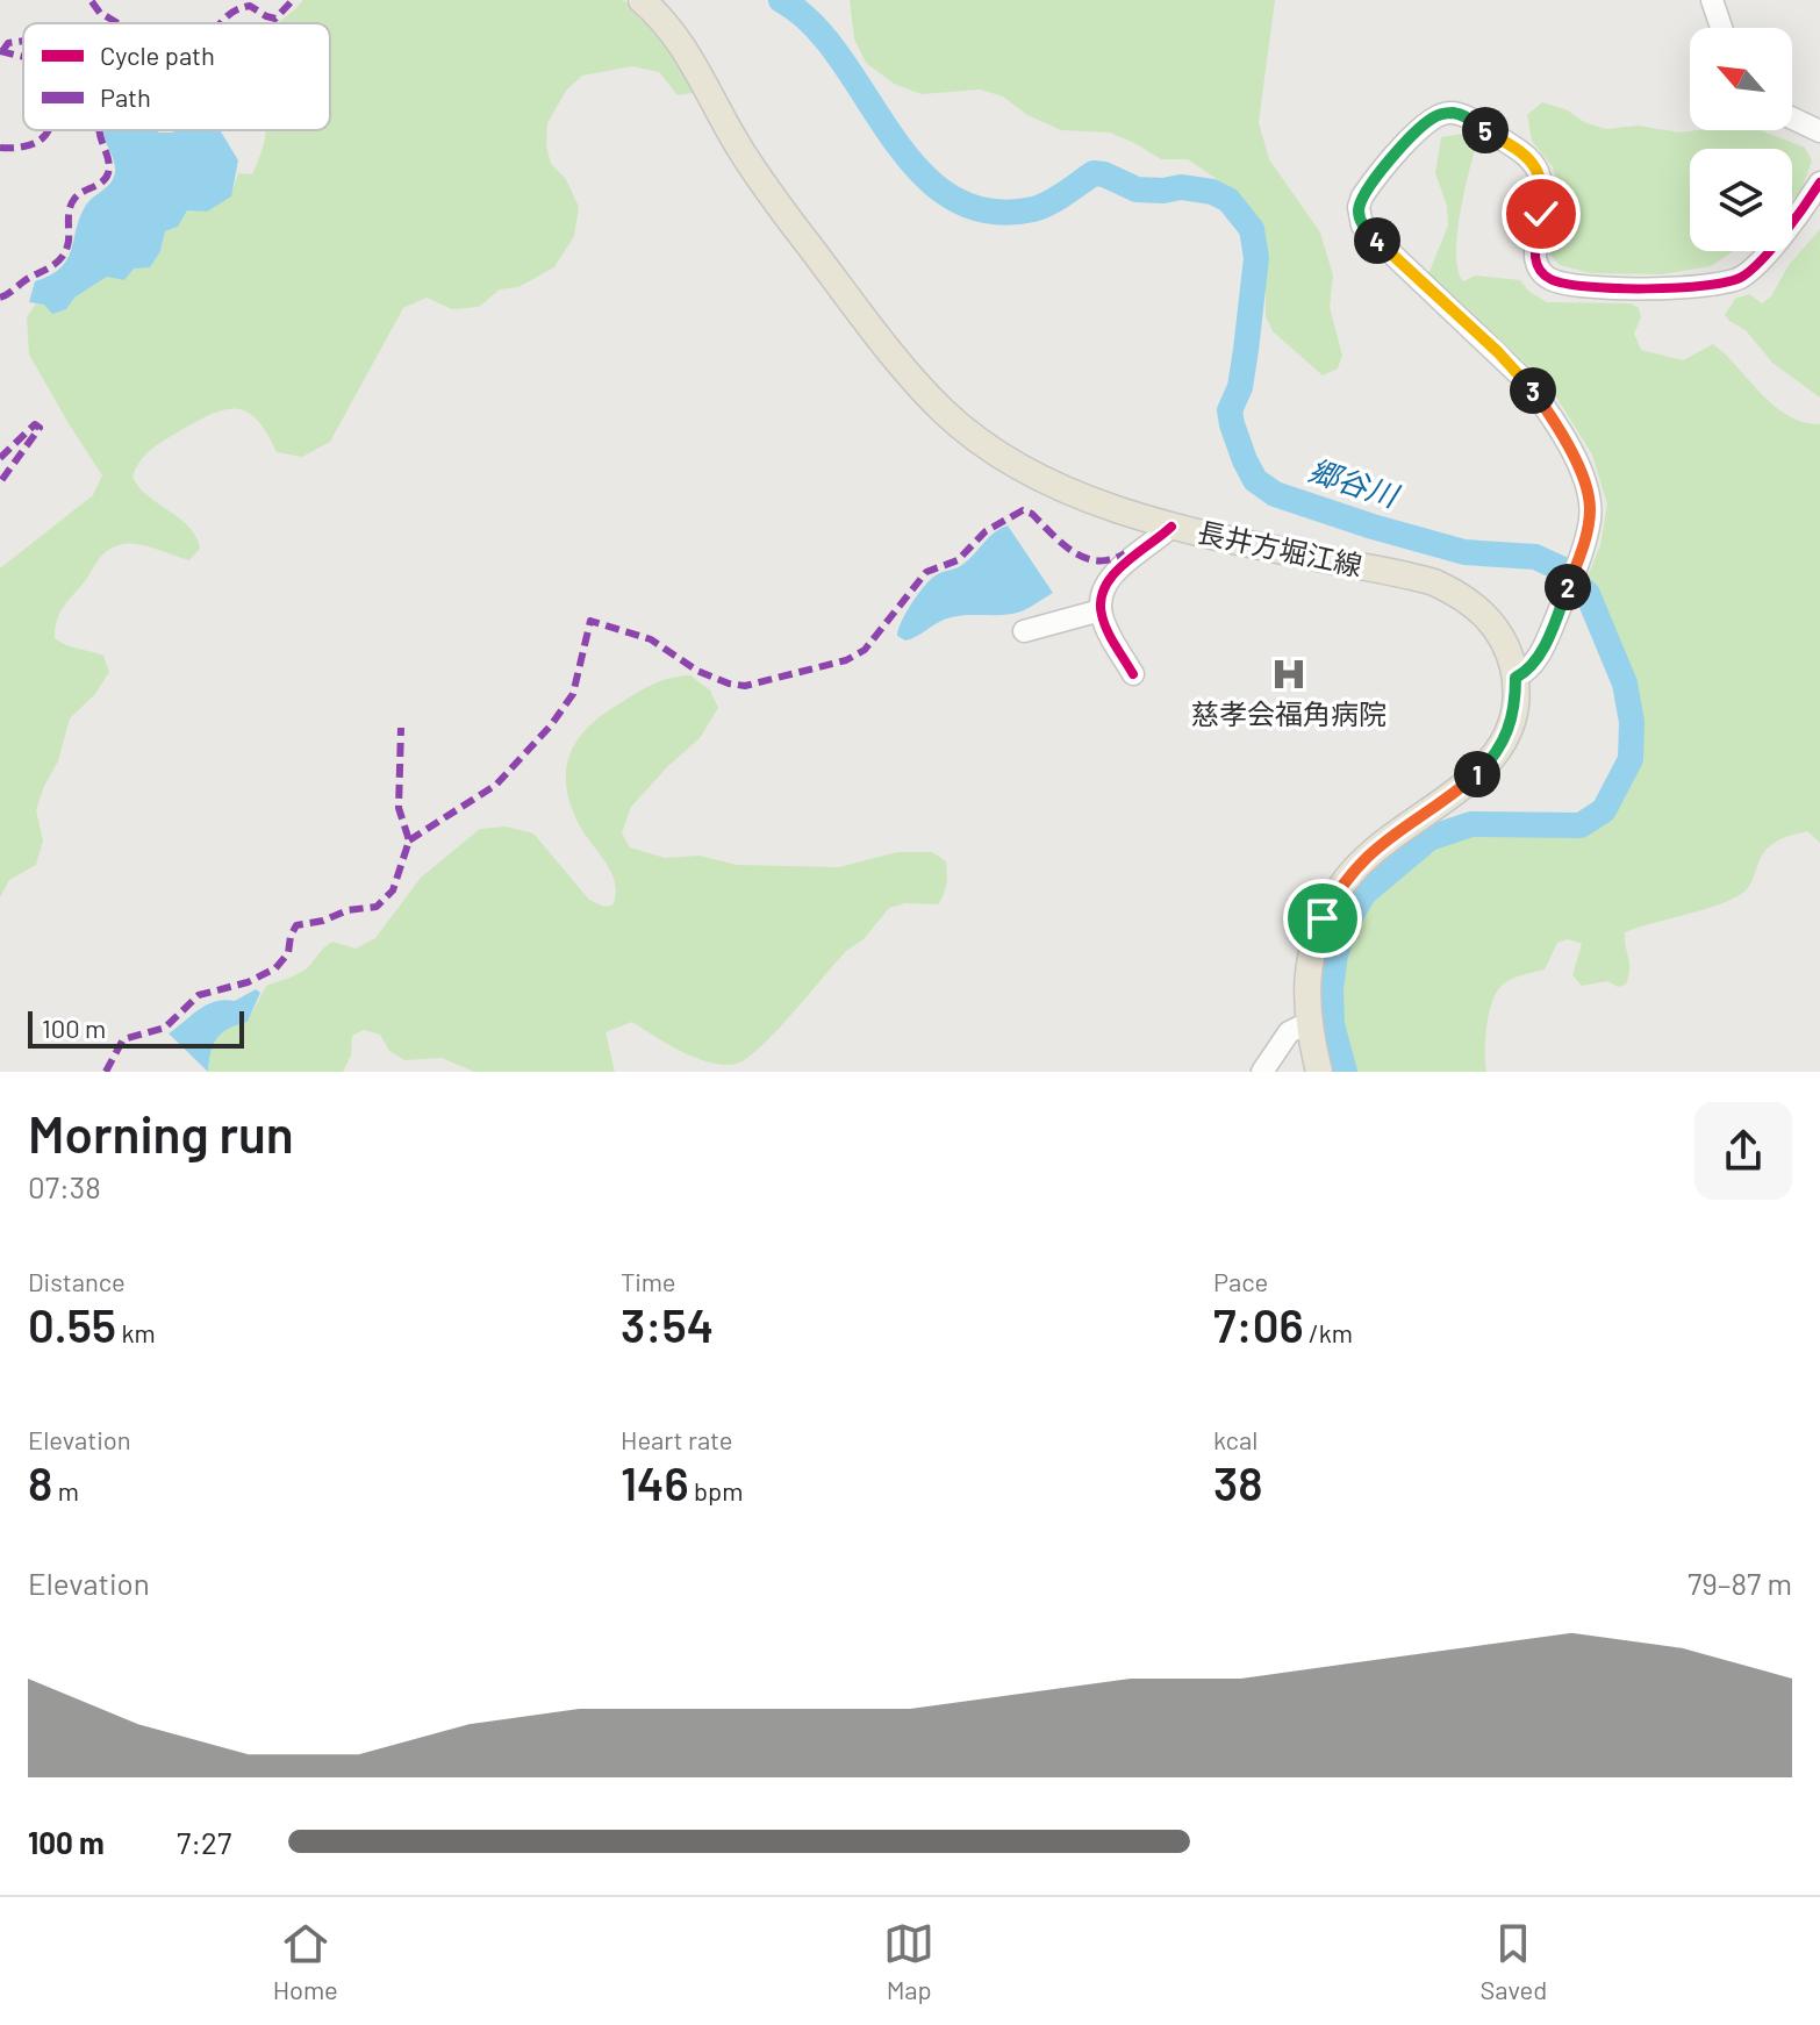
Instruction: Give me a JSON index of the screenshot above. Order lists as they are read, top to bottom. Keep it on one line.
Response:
{"streets":{"main road":["長井方堀江線"]},"water":["郷谷川"],"places":{"hospital":["慈孝会福角病院"]},"legend":["Cycle path","Path"],"scale_bar":"100 m","north":"top left","page":{"pins":["5","4","3","2","1"],"scale":"100 m","heading":["Morning run","07:38"],"stats":[["Distance","0.55 km"],["Time","3:54"],["Pace","7:06 /km"],["Elevation","8 m"],["Heart rate","146 bpm"],["kcal","38"]],"chart":["Elevation","79–87 m"],"list":[{"name":"100 m","note":"7:27"}],"tabs":["Home","Map","Saved"]}}
